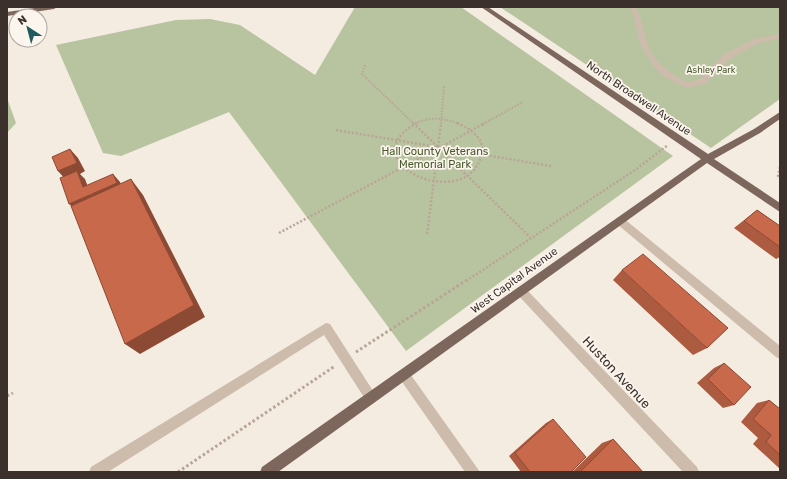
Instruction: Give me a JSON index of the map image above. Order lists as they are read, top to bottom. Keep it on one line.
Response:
{"streets":{"main road":["North Broadwell Avenue","West Capital Avenue"],"street":["Huston Avenue"]},"crossings":[["North Broadwell Avenue","West Capital Avenue"],["West Capital Avenue","Huston Avenue"]],"parks":["Ashley Park","Hall County Veterans Memorial Park"],"north":"top left"}
